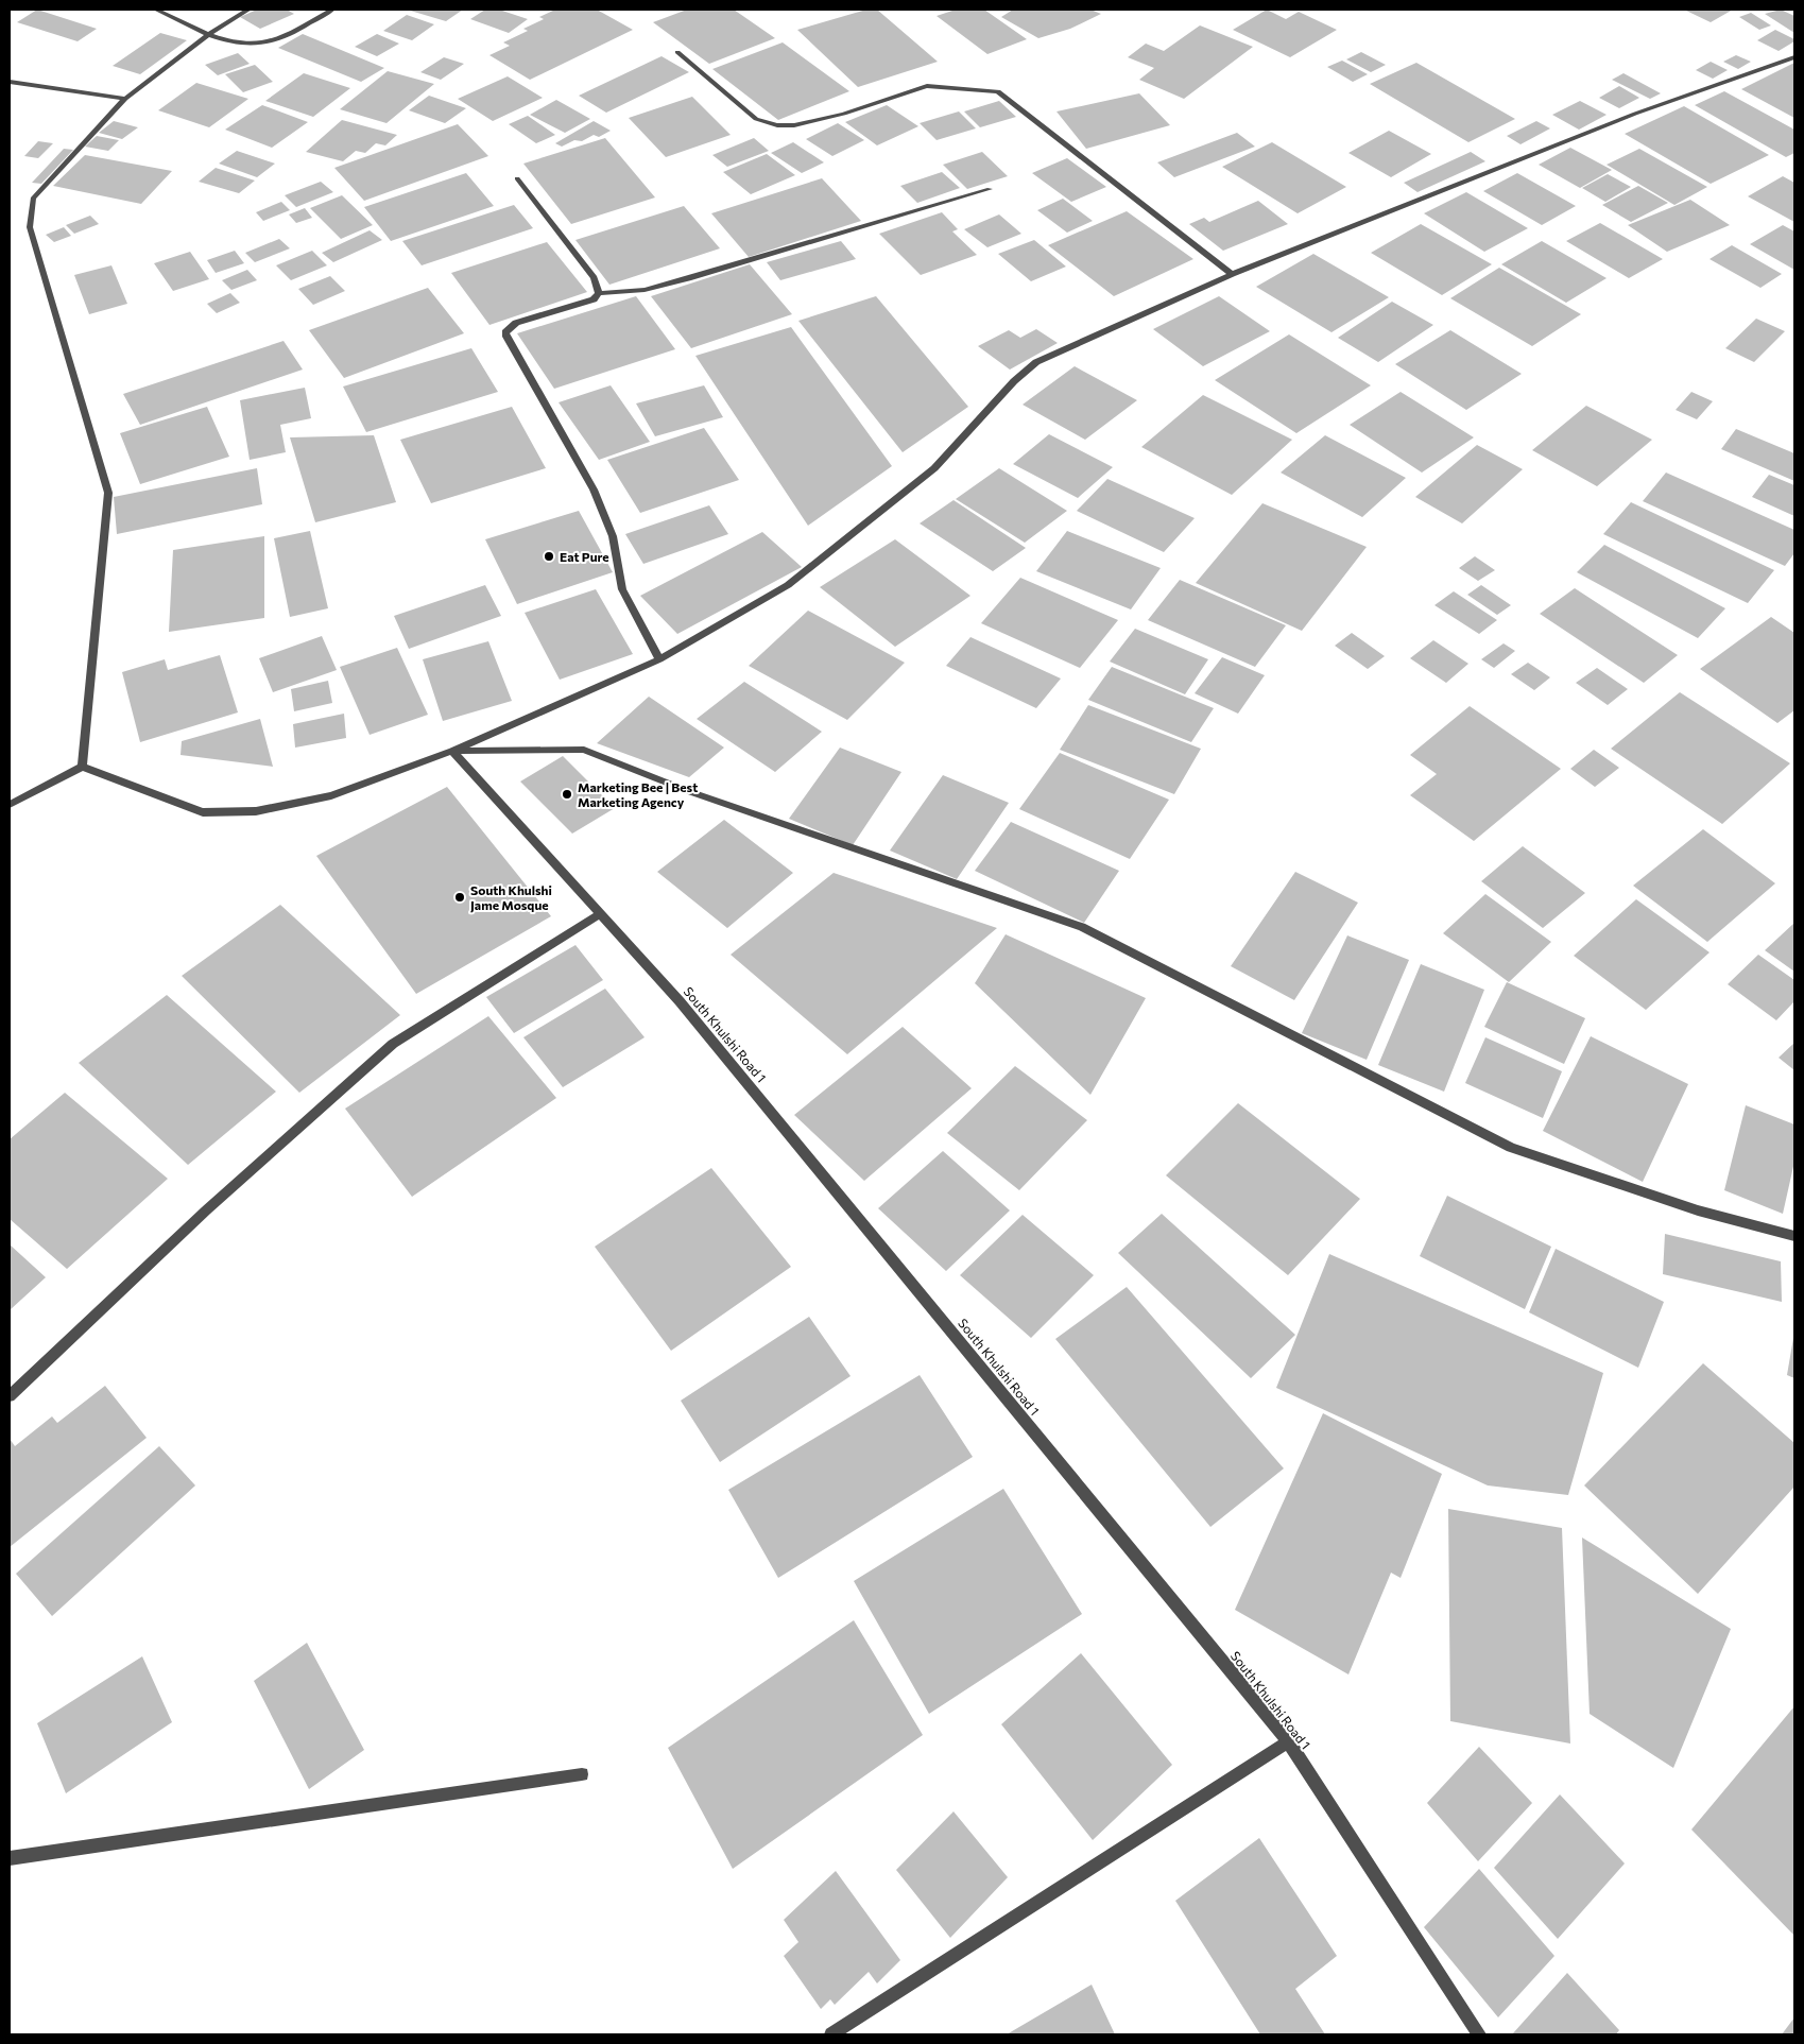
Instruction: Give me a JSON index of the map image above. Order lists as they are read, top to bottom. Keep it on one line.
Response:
{"streets":{"street":["South Khulshi Road 1"]},"places":["Eat Pure","Marketing Bee | Best Marketing Agency","South Khulshi Jame Mosque"]}
